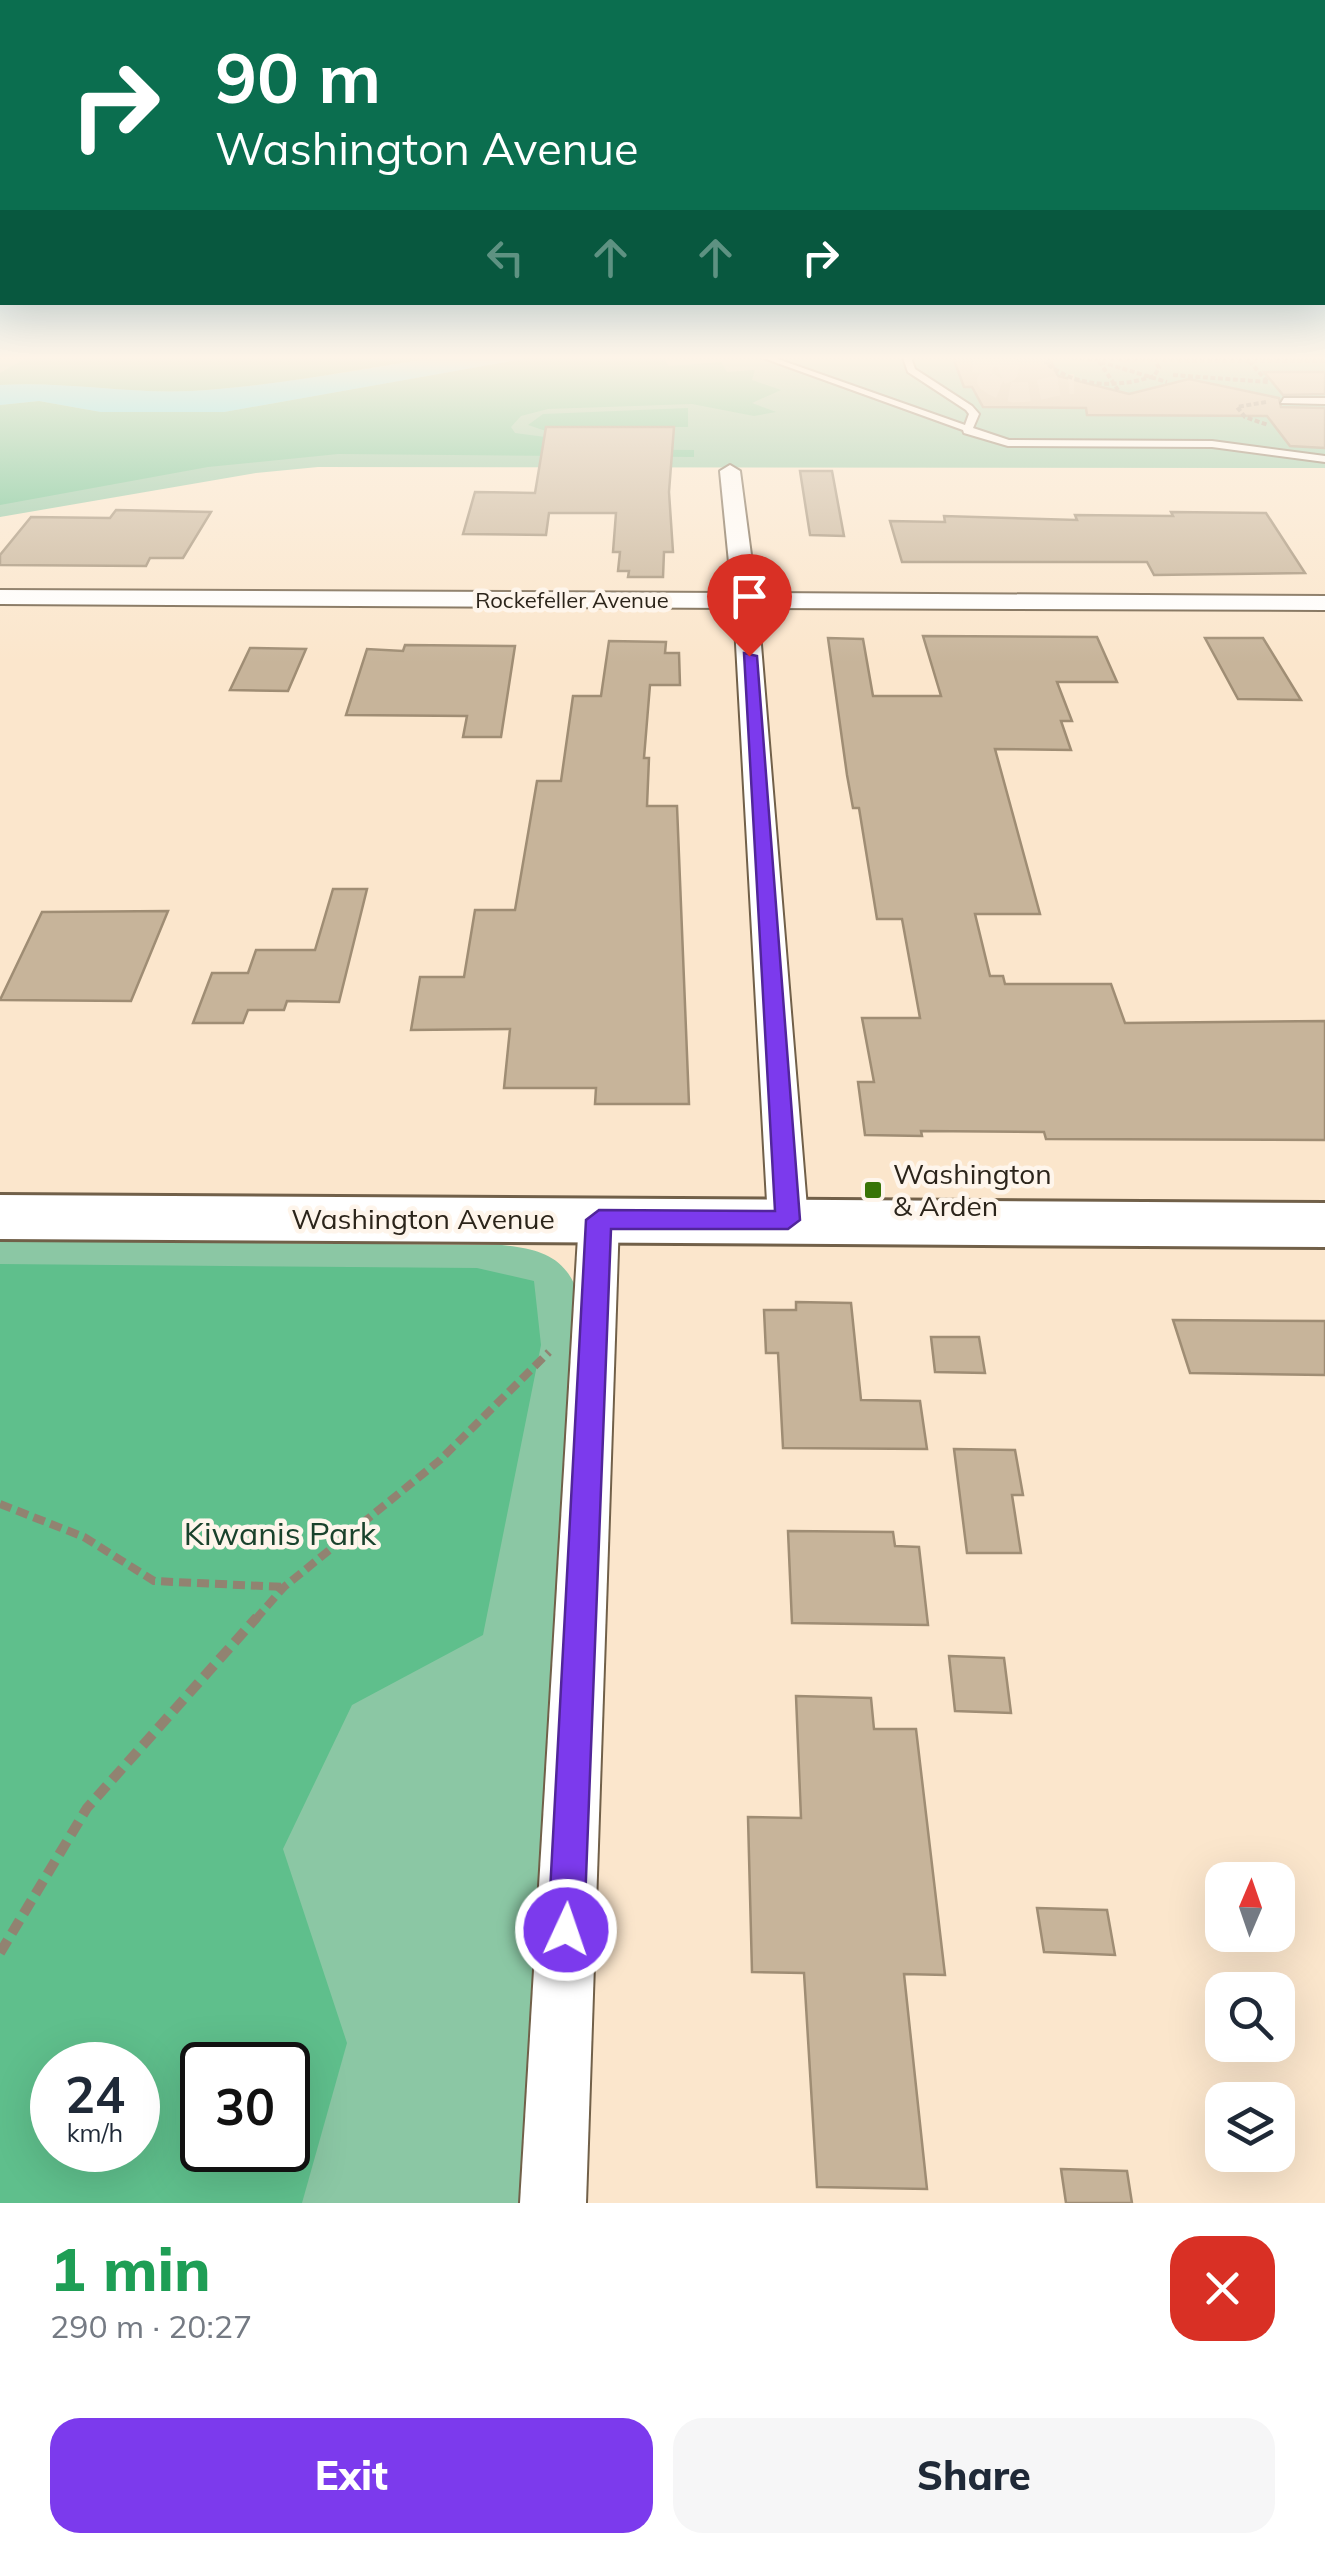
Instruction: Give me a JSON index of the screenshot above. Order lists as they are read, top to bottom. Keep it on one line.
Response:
{"streets":{"street":["Rockefeller Avenue","Washington Avenue"]},"parks":["Kiwanis Park"],"places":{"transit":["Washington & Arden"]},"north":"top","page":{"turn":["90 m","Washington Avenue"],"speed":"24 km/h","limit":"30","heading":["1 min","290 m · 20:27"],"buttons":["Exit","Share"]}}
